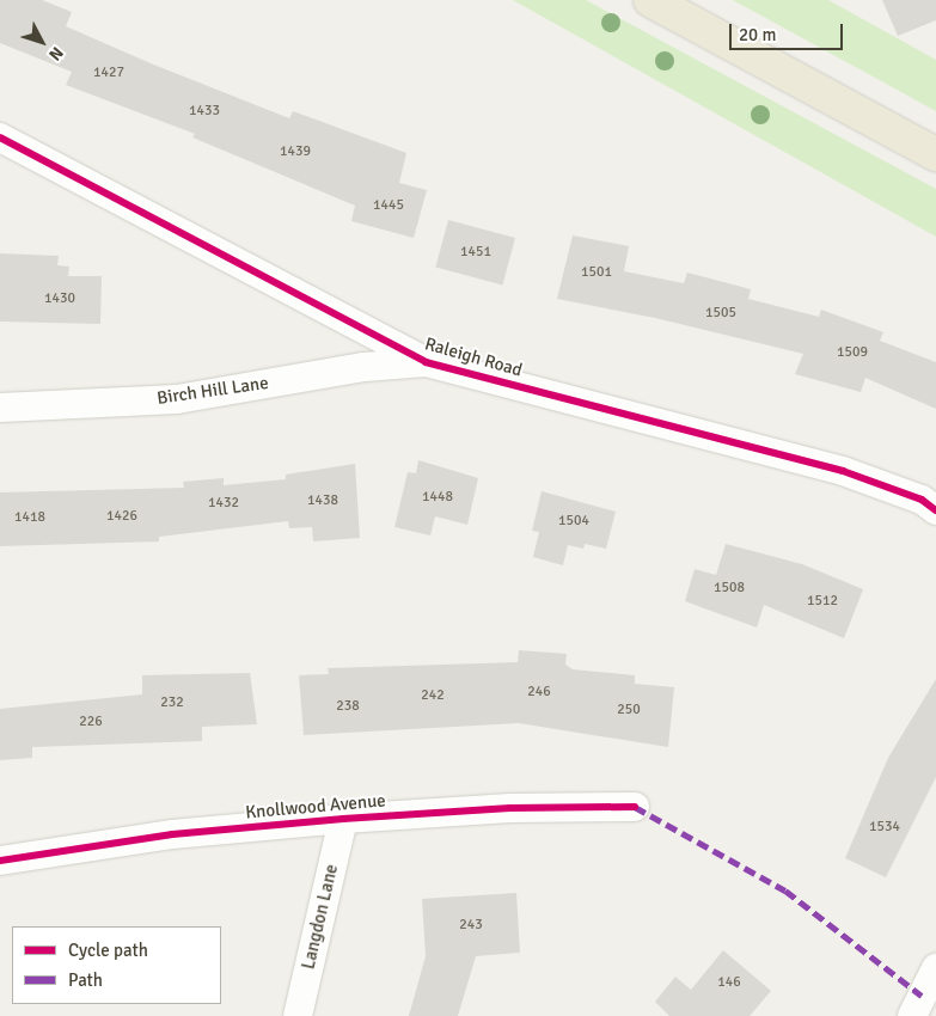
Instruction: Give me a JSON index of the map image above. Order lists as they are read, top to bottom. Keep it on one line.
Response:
{"streets":{"street":["Raleigh Road","Birch Hill Lane","Knollwood Avenue","Langdon Lane"]},"crossings":[["Raleigh Road","Birch Hill Lane"],["Knollwood Avenue","Langdon Lane"]],"house_numbers":["1427","1433","1439","1445","1451","1501","1430","1505","1509","1448","1438","1432","1426","1418","1504","1508","1512","246","242","232","238","250","226","1534","243","146"],"legend":["Cycle path","Path"],"scale_bar":"20 m","north":"bottom right"}
